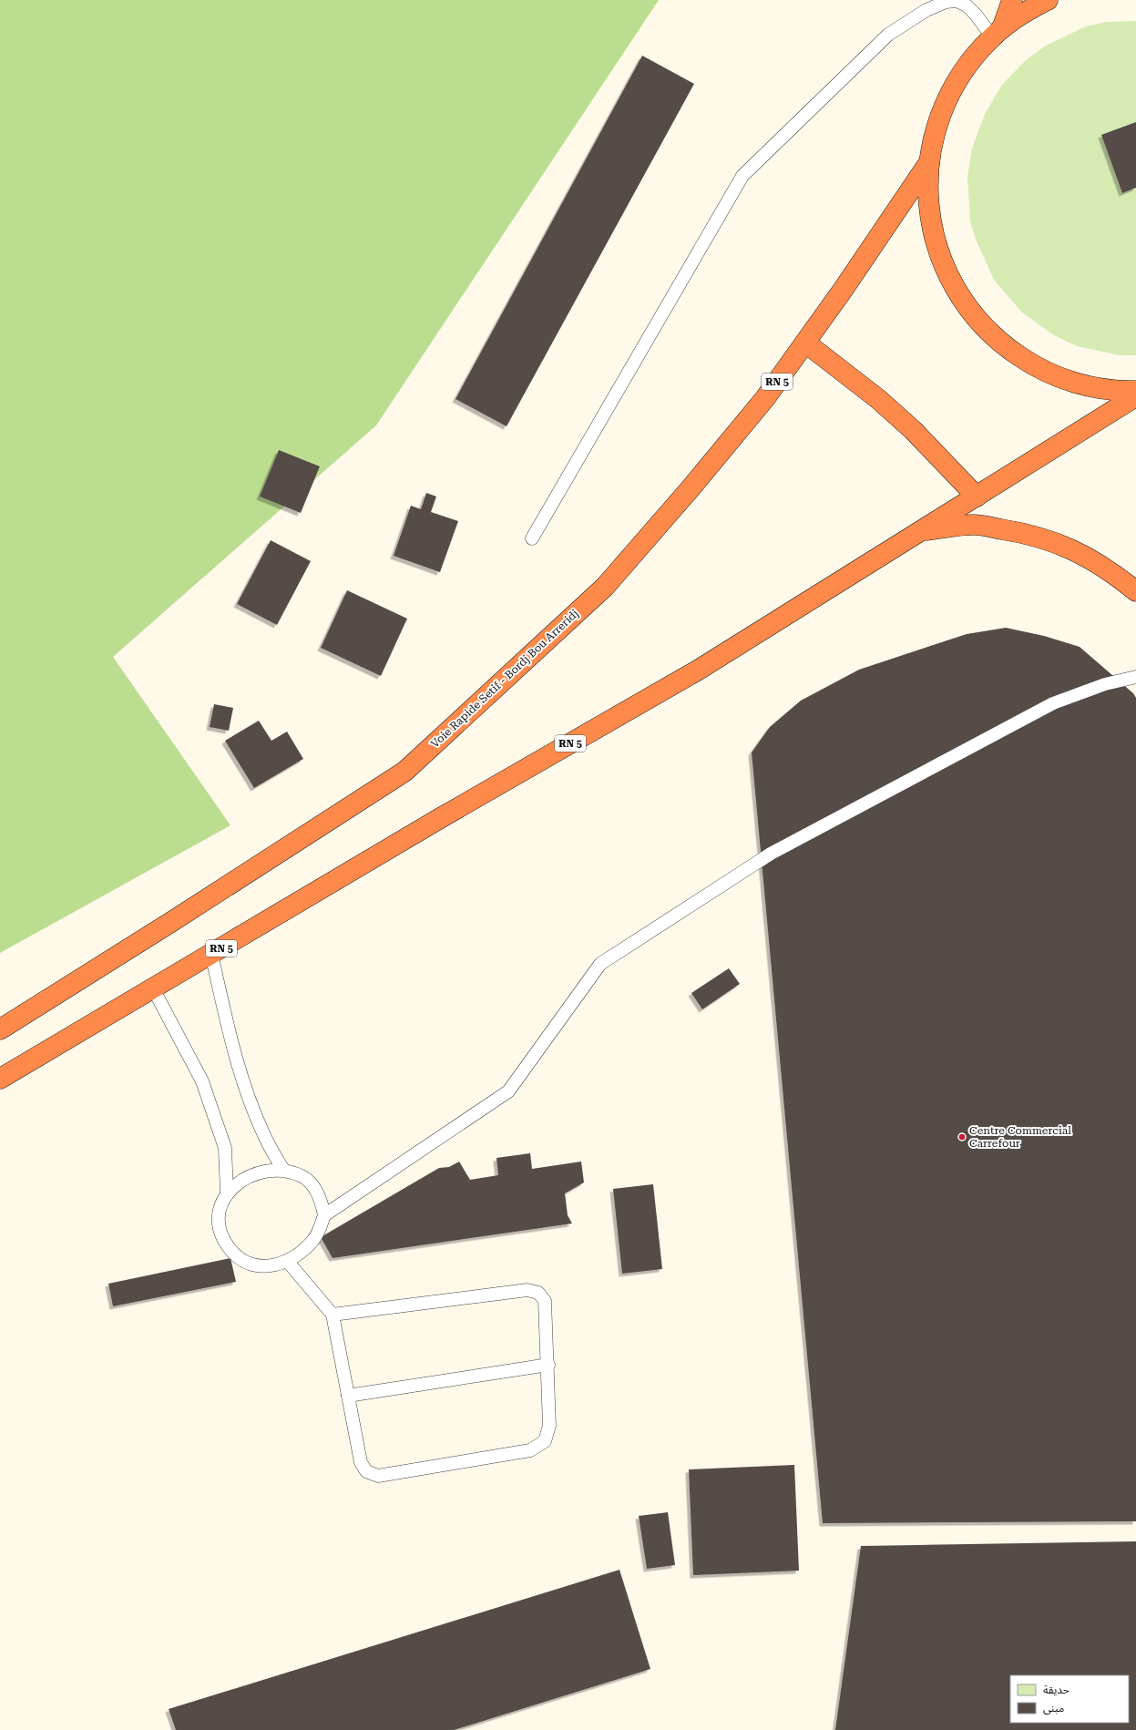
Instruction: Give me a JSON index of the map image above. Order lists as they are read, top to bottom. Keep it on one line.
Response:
{"streets":{"highway":["RN 5","Voie Rapide Setif - Bordj Bou Arreridj"]},"crossings":[["RN 5","Voie Rapide Setif - Bordj Bou Arreridj"]],"places":["Centre Commercial Carrefour"],"legend":["حديقة","مبنى"]}
